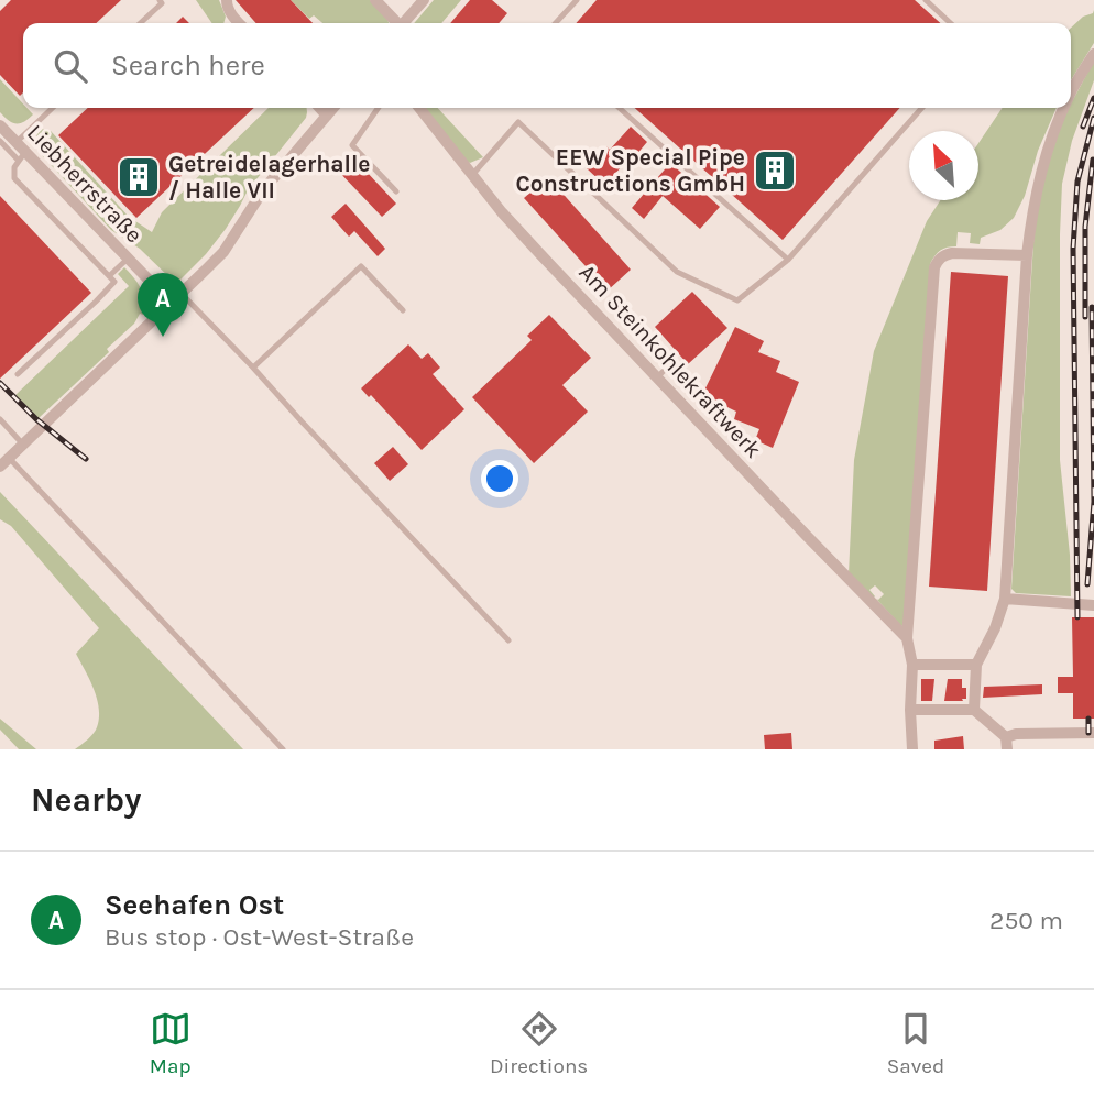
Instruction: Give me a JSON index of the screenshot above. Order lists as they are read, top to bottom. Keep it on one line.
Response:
{"streets":{"street":["Liebherrstraße","Am Steinkohlekraftwerk"]},"places":{"building":["EEW Special Pipe Constructions GmbH","Getreidelagerhalle / Halle VII"]},"north":"top left","page":{"search":"Search here","pins":"A","heading":"Nearby","list":[{"mark":"A","name":"Seehafen Ost","note":"Bus stop · Ost-West-Straße","value":"250 m"}],"nav":["Map","Directions","Saved"]}}
